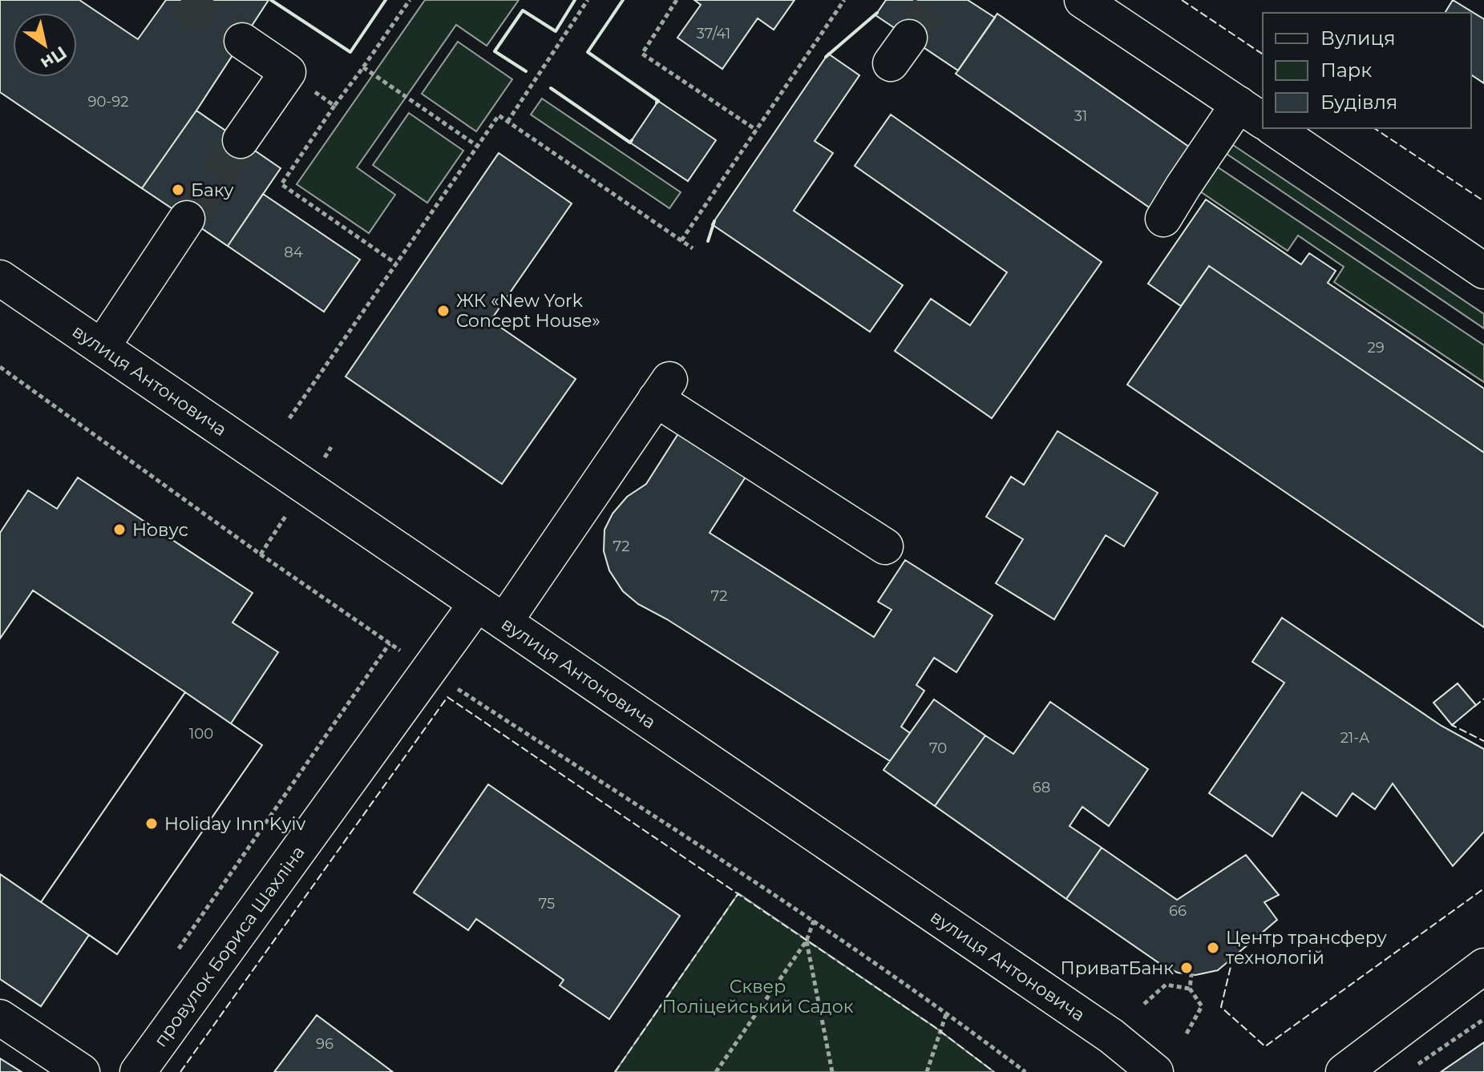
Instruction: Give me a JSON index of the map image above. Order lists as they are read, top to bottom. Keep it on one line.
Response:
{"streets":{"main road":["вулиця Антоновича","провулок Бориса Шахліна"]},"crossings":[["вулиця Антоновича","провулок Бориса Шахліна"]],"parks":["Сквер Поліцейський Садок"],"places":["Баку","ЖК «New York Concept House»","Новус","Holiday Inn Kyiv","Центр трансферу технологій","ПриватБанк"],"house_numbers":["37/41","90-92","31","84","29","72","72","100","21-А","70","68","75","66","96"],"legend":["Вулиця","Парк","Будівля"],"north":"bottom right"}
